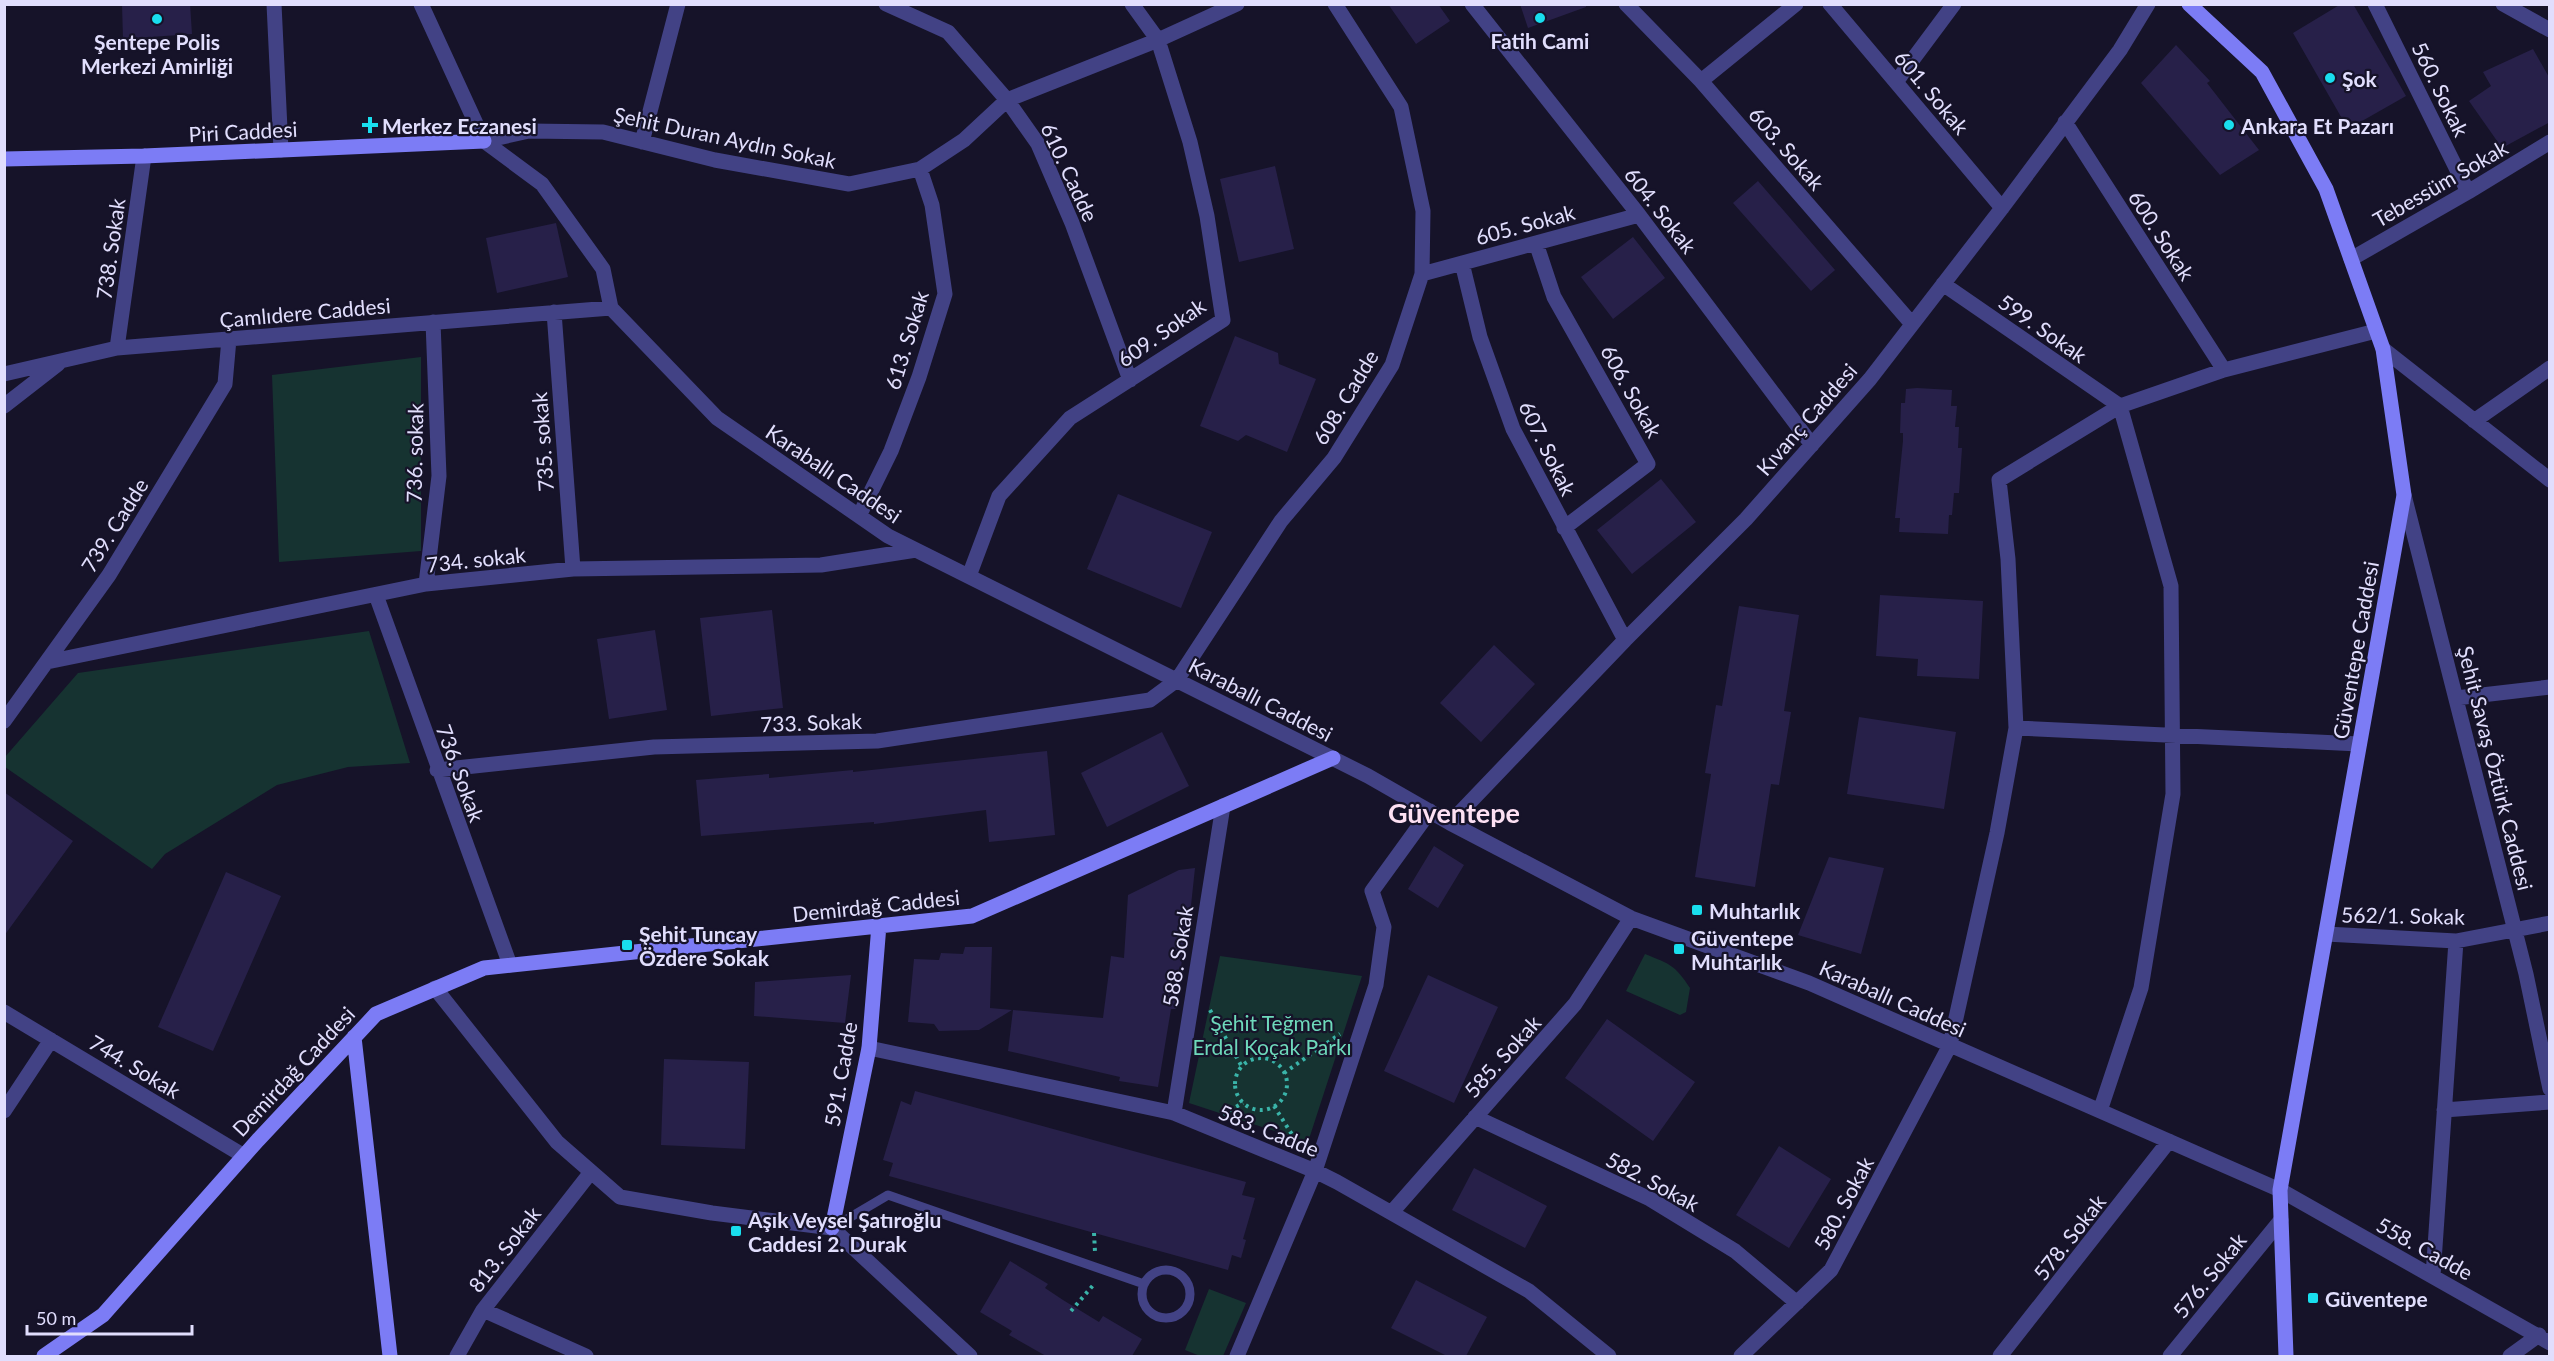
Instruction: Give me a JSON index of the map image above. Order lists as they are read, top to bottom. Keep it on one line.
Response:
{"streets":{"street":["560. Sokak","601. Sokak","Piri Caddesi","Şehit Duran Aydın Sokak","603. Sokak","610. Cadde","Tebessüm Sokak","604. Sokak","605. Sokak","600. Sokak","738. Sokak","Çamlıdere Caddesi","599. Sokak","609. Sokak","613. Sokak","606. Sokak","608. Cadde","Kıvanç Caddesi","735. sokak","607. Sokak","736. sokak","Karaballı Caddesi","739. Cadde","734. sokak","Güventepe Caddesi","733. Sokak","Şehit Savaş Öztürk Caddesi","736. Sokak","Demirdağ Caddesi","562/1. Sokak","588. Sokak","585. Sokak","744. Sokak","591. Cadde","583. Cadde","582. Sokak","580. Sokak","578. Sokak","558. Cadde","813. Sokak","576. Sokak"]},"crossings":[["560. Sokak","Tebessüm Sokak"],["601. Sokak","Kıvanç Caddesi"],["Piri Caddesi","Şehit Duran Aydın Sokak"],["Piri Caddesi","738. Sokak"],["Şehit Duran Aydın Sokak","610. Cadde"],["Şehit Duran Aydın Sokak","609. Sokak"],["Şehit Duran Aydın Sokak","613. Sokak"],["603. Sokak","Kıvanç Caddesi"],["610. Cadde","609. Sokak"],["Tebessüm Sokak","Güventepe Caddesi"],["604. Sokak","605. Sokak"],["604. Sokak","Kıvanç Caddesi"],["605. Sokak","606. Sokak"],["605. Sokak","608. Cadde"],["605. Sokak","607. Sokak"],["600. Sokak","Kıvanç Caddesi"],["738. Sokak","Çamlıdere Caddesi"],["Çamlıdere Caddesi","735. sokak"],["Çamlıdere Caddesi","736. sokak"],["Çamlıdere Caddesi","Karaballı Caddesi"],["Çamlıdere Caddesi","739. Cadde"],["599. Sokak","Kıvanç Caddesi"],["599. Sokak","580. Sokak"],["609. Sokak","Karaballı Caddesi"],["613. Sokak","Karaballı Caddesi"],["606. Sokak","607. Sokak"],["608. Cadde","Karaballı Caddesi"],["608. Cadde","733. Sokak"],["Kıvanç Caddesi","607. Sokak"],["Kıvanç Caddesi","Karaballı Caddesi"],["735. sokak","734. sokak"],["736. sokak","734. sokak"],["Karaballı Caddesi","734. sokak"],["Karaballı Caddesi","Güventepe Caddesi"],["Karaballı Caddesi","733. Sokak"],["Karaballı Caddesi","Demirdağ Caddesi"],["Karaballı Caddesi","585. Sokak"],["Karaballı Caddesi","580. Sokak"],["Karaballı Caddesi","578. Sokak"],["Karaballı Caddesi","558. Cadde"],["739. Cadde","734. sokak"],["734. sokak","736. Sokak"],["Güventepe Caddesi","Şehit Savaş Öztürk Caddesi"],["Güventepe Caddesi","562/1. Sokak"],["Güventepe Caddesi","558. Cadde"],["Güventepe Caddesi","576. Sokak"],["733. Sokak","736. Sokak"],["Şehit Savaş Öztürk Caddesi","562/1. Sokak"],["736. Sokak","Demirdağ Caddesi"],["Demirdağ Caddesi","588. Sokak"],["Demirdağ Caddesi","744. Sokak"],["Demirdağ Caddesi","591. Cadde"],["588. Sokak","583. Cadde"],["585. Sokak","583. Cadde"],["585. Sokak","582. Sokak"],["591. Cadde","583. Cadde"],["582. Sokak","580. Sokak"]],"districts":["Güventepe"],"parks":["Şehit Teğmen Erdal Koçak Parkı"],"places":{"other":["Fatih Cami","Şentepe Polis Merkezi Amirliği","Şok","Ankara Et Pazarı"],"health":["Merkez Eczanesi"],"transit":["Muhtarlık","Şehit Tuncay Özdere Sokak","Güventepe Muhtarlık","Aşık Veysel Şatıroğlu Caddesi 2. Durak","Güventepe"]},"scale_bar":"50 m"}
